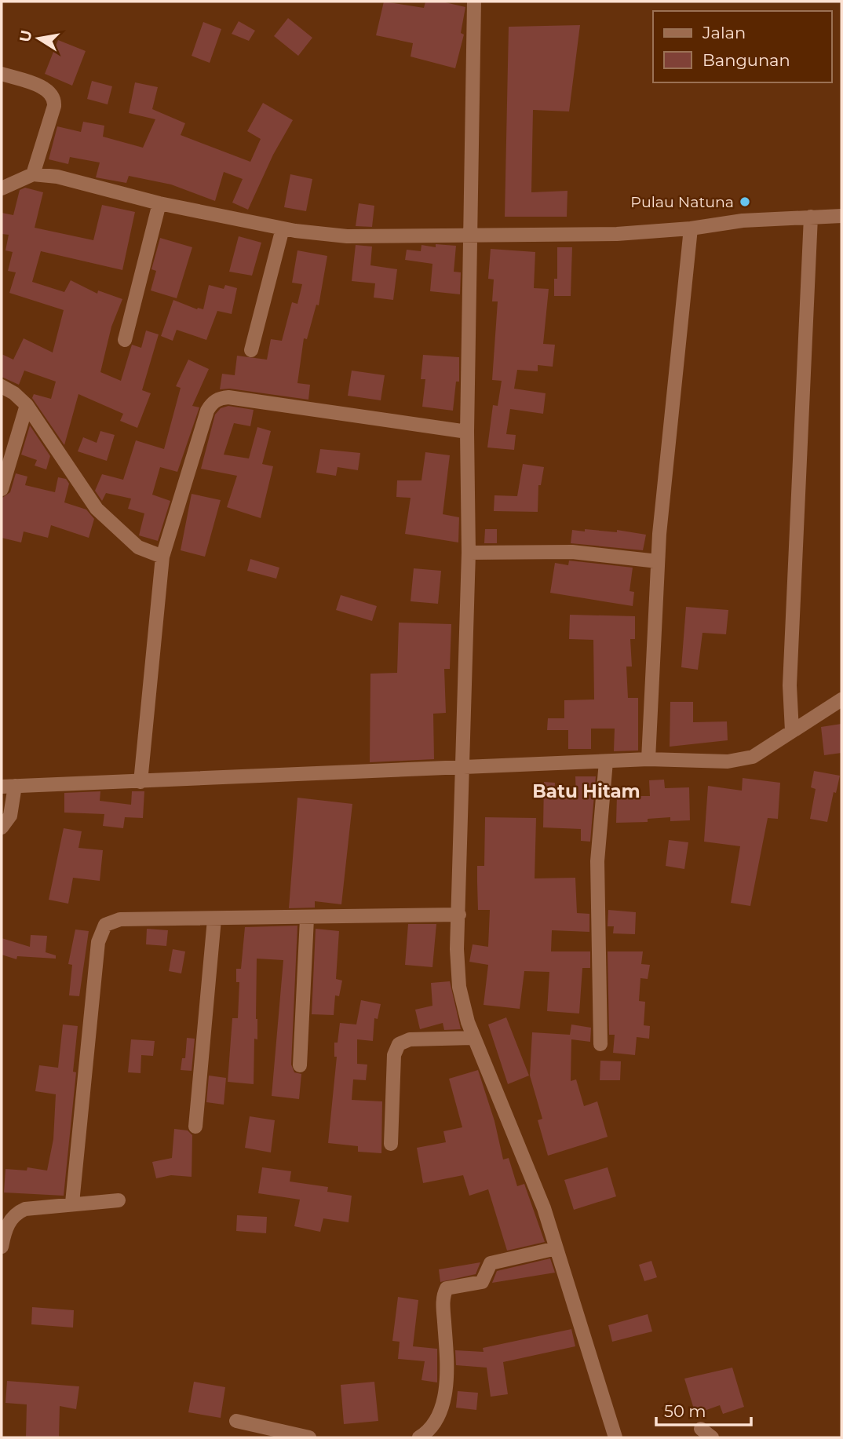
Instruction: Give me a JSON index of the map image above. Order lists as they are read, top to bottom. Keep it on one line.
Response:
{"districts":["Batu Hitam"],"places":["Pulau Natuna"],"legend":["Jalan","Bangunan"],"scale_bar":"50 m","north":"left"}
